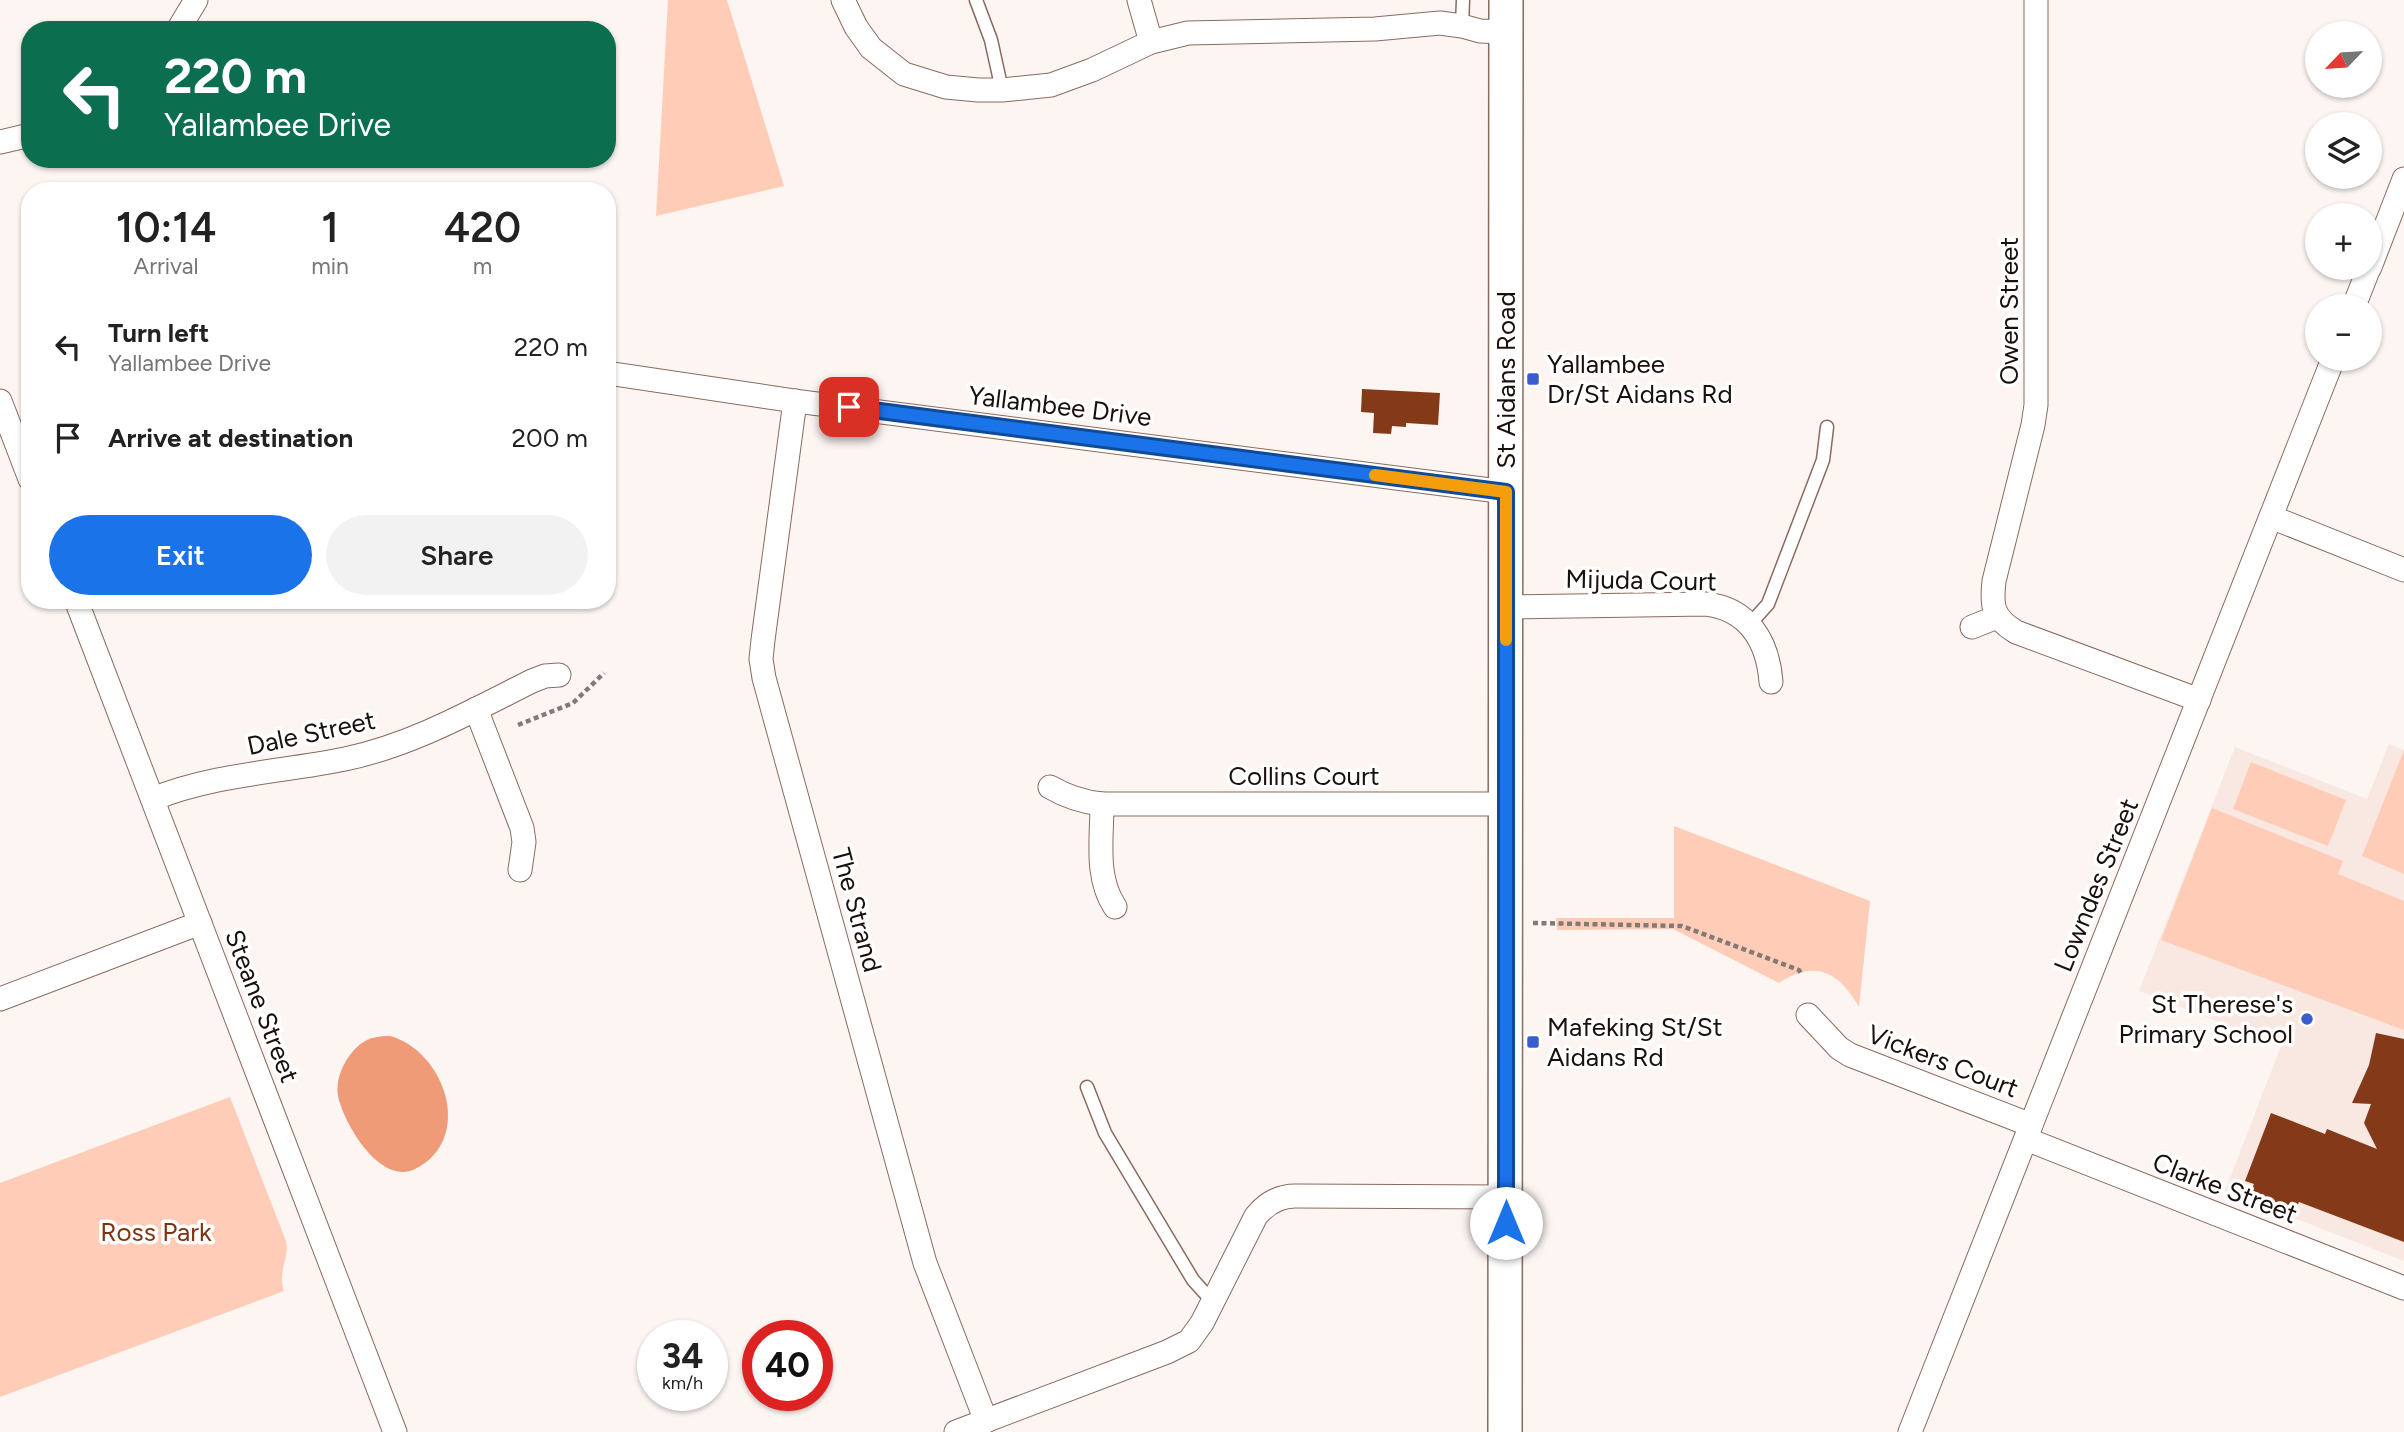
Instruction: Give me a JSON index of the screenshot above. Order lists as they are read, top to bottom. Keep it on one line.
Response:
{"streets":{"street":["Owen Street","St Aidans Road","Yallambee Drive","Mijuda Court","Dale Street","Collins Court","Lowndes Street","The Strand","Steane Street","Vickers Court","Clarke Street"]},"crossings":[["St Aidans Road","Yallambee Drive"],["St Aidans Road","Mijuda Court"],["St Aidans Road","Collins Court"],["Yallambee Drive","The Strand"],["Dale Street","Steane Street"],["Lowndes Street","Vickers Court"],["Lowndes Street","Clarke Street"],["Vickers Court","Clarke Street"]],"parks":["Ross Park"],"places":{"transit":["Yallambee Dr/St Aidans Rd","Mafeking St/St Aidans Rd"],"other":["St Therese's Primary School"]},"north":"bottom left","page":{"map_buttons":["+","−"],"turn":["220 m","Yallambee Drive"],"eta":["10:14","Arrival","1","min","420","m"],"list":[{"name":"Turn left","note":"Yallambee Drive","value":"220 m"},{"name":"Arrive at destination","value":"200 m"}],"buttons":["Exit","Share"],"speed":"34 km/h","limit":"40"}}
